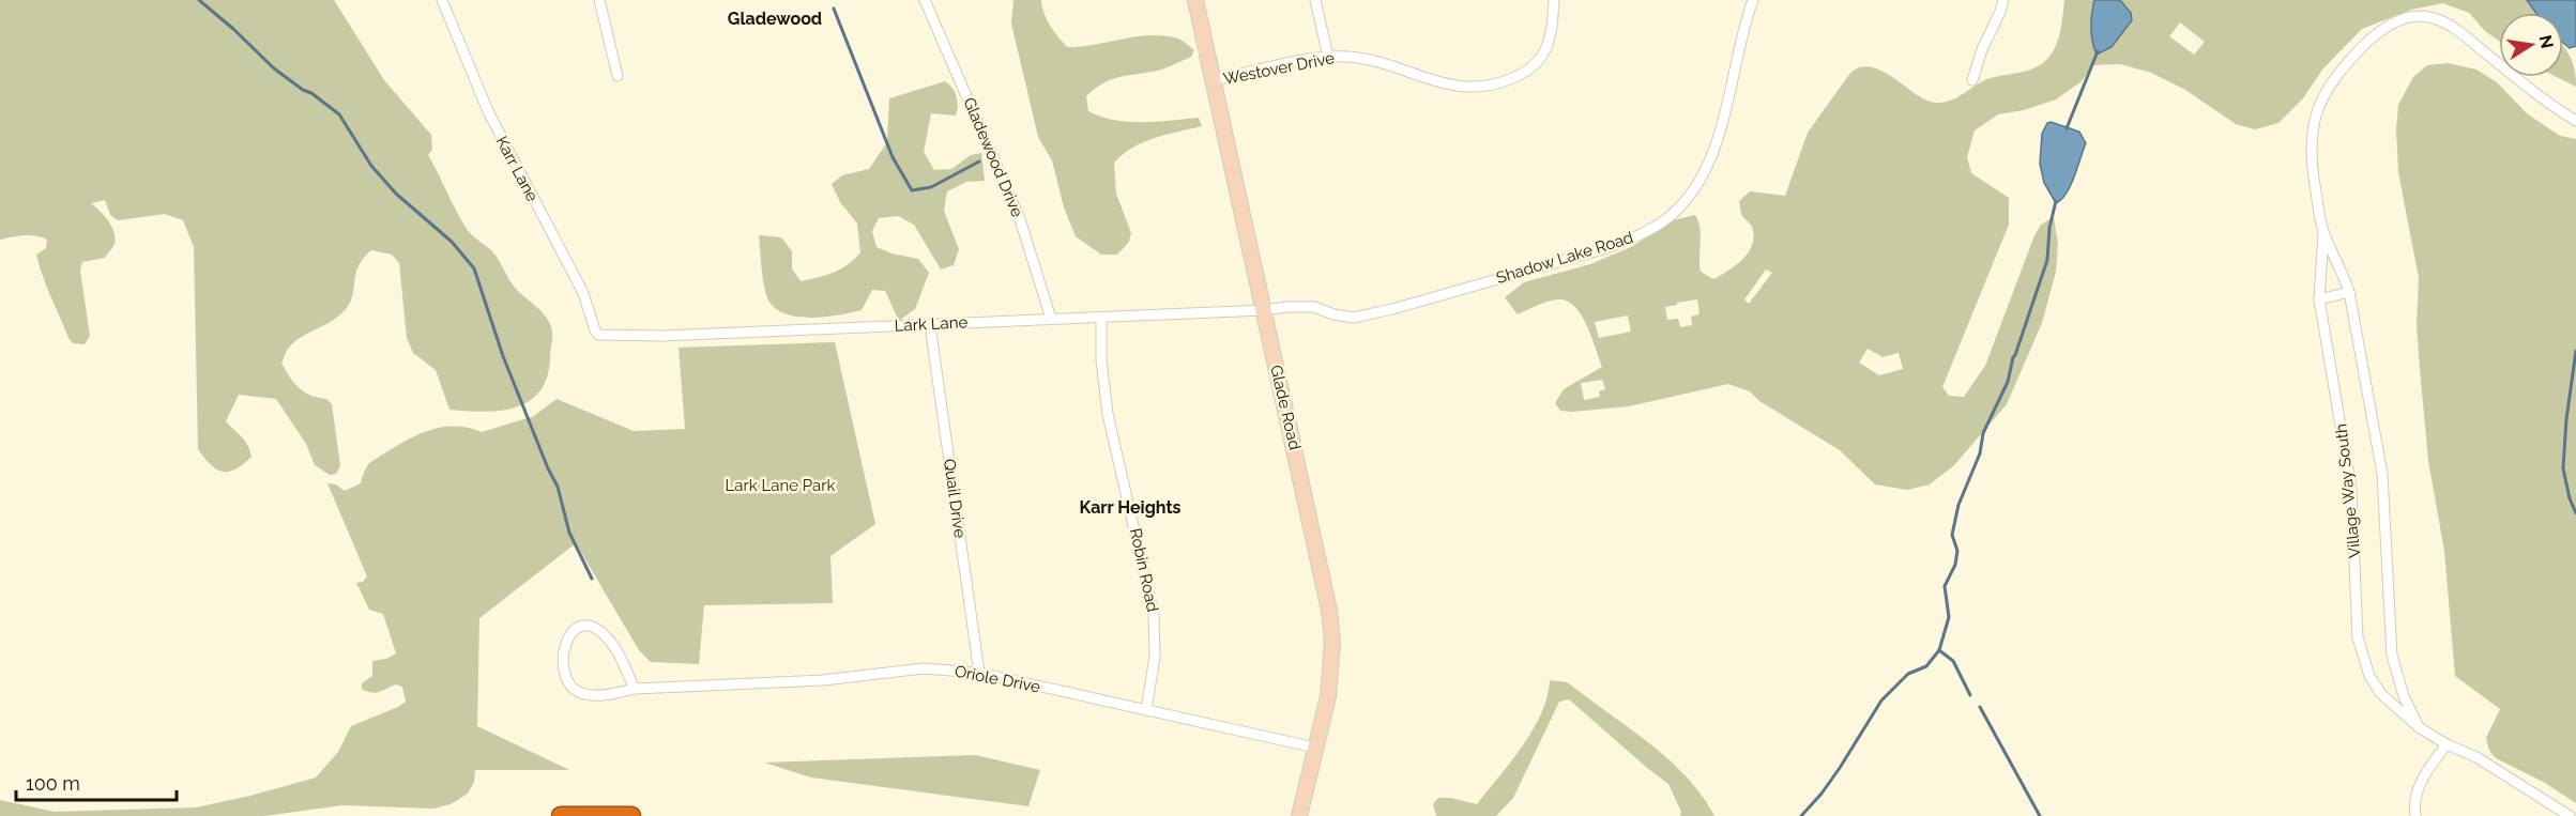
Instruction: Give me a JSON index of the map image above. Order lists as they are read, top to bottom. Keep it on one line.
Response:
{"streets":{"street":["Westover Drive","Gladewood Drive","Karr Lane","Shadow Lake Road","Lark Lane","Glade Road","Village Way South","Quail Drive","Robin Road","Oriole Drive"]},"crossings":[["Westover Drive","Glade Road"],["Gladewood Drive","Lark Lane"],["Karr Lane","Lark Lane"],["Shadow Lake Road","Lark Lane"],["Shadow Lake Road","Glade Road"],["Lark Lane","Glade Road"],["Lark Lane","Quail Drive"],["Lark Lane","Robin Road"],["Glade Road","Oriole Drive"],["Quail Drive","Oriole Drive"],["Robin Road","Oriole Drive"]],"districts":["Gladewood","Karr Heights"],"parks":["Lark Lane Park"],"scale_bar":"100 m","north":"right"}
